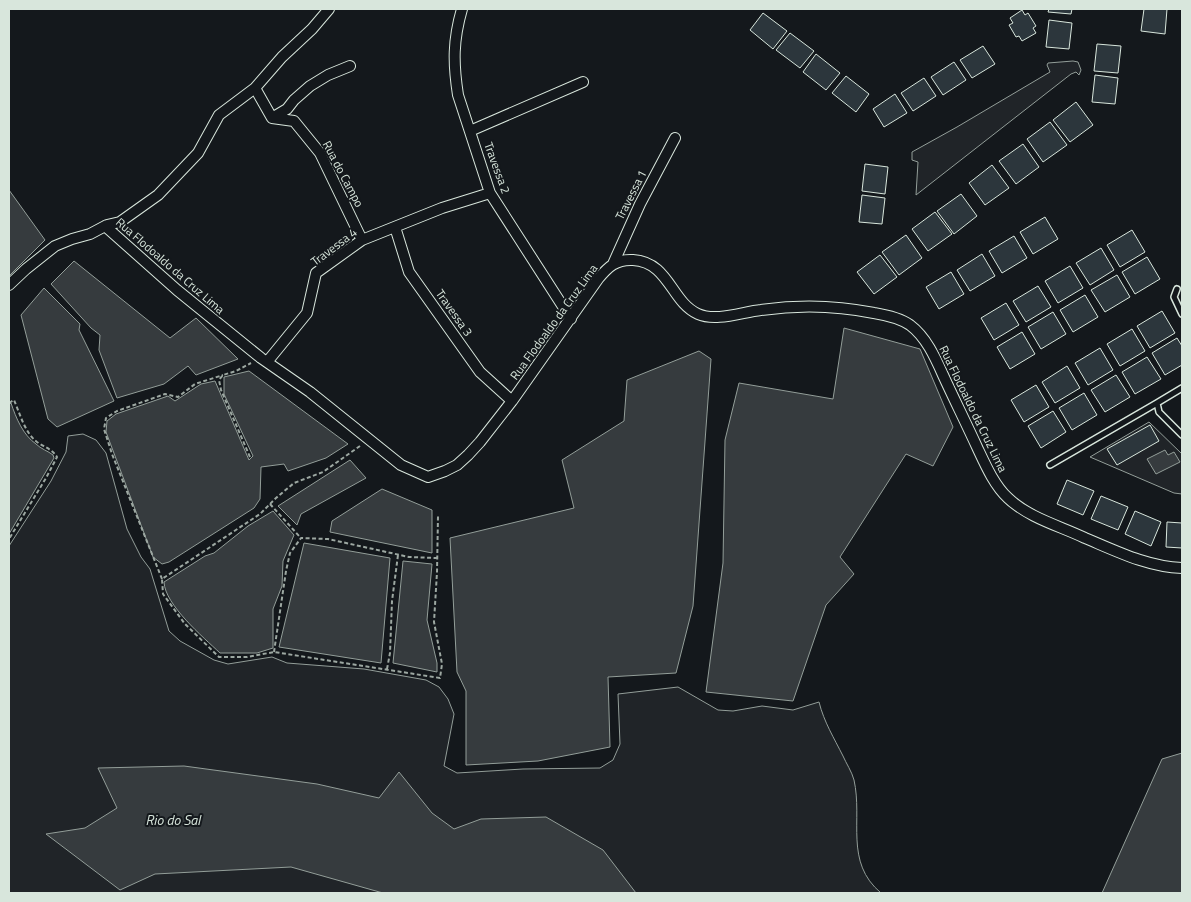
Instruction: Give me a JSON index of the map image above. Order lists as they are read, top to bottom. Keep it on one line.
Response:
{"streets":{"street":["Travessa 2","Rua do Campo","Travessa 1","Travessa 4","Rua Flodoaldo da Cruz Lima","Travessa 3"]},"crossings":[["Travessa 2","Travessa 4"],["Travessa 2","Rua Flodoaldo da Cruz Lima"],["Rua do Campo","Travessa 4"],["Travessa 1","Rua Flodoaldo da Cruz Lima"],["Travessa 4","Rua Flodoaldo da Cruz Lima"],["Travessa 4","Travessa 3"],["Rua Flodoaldo da Cruz Lima","Travessa 3"]],"water":["Rio do Sal"]}
